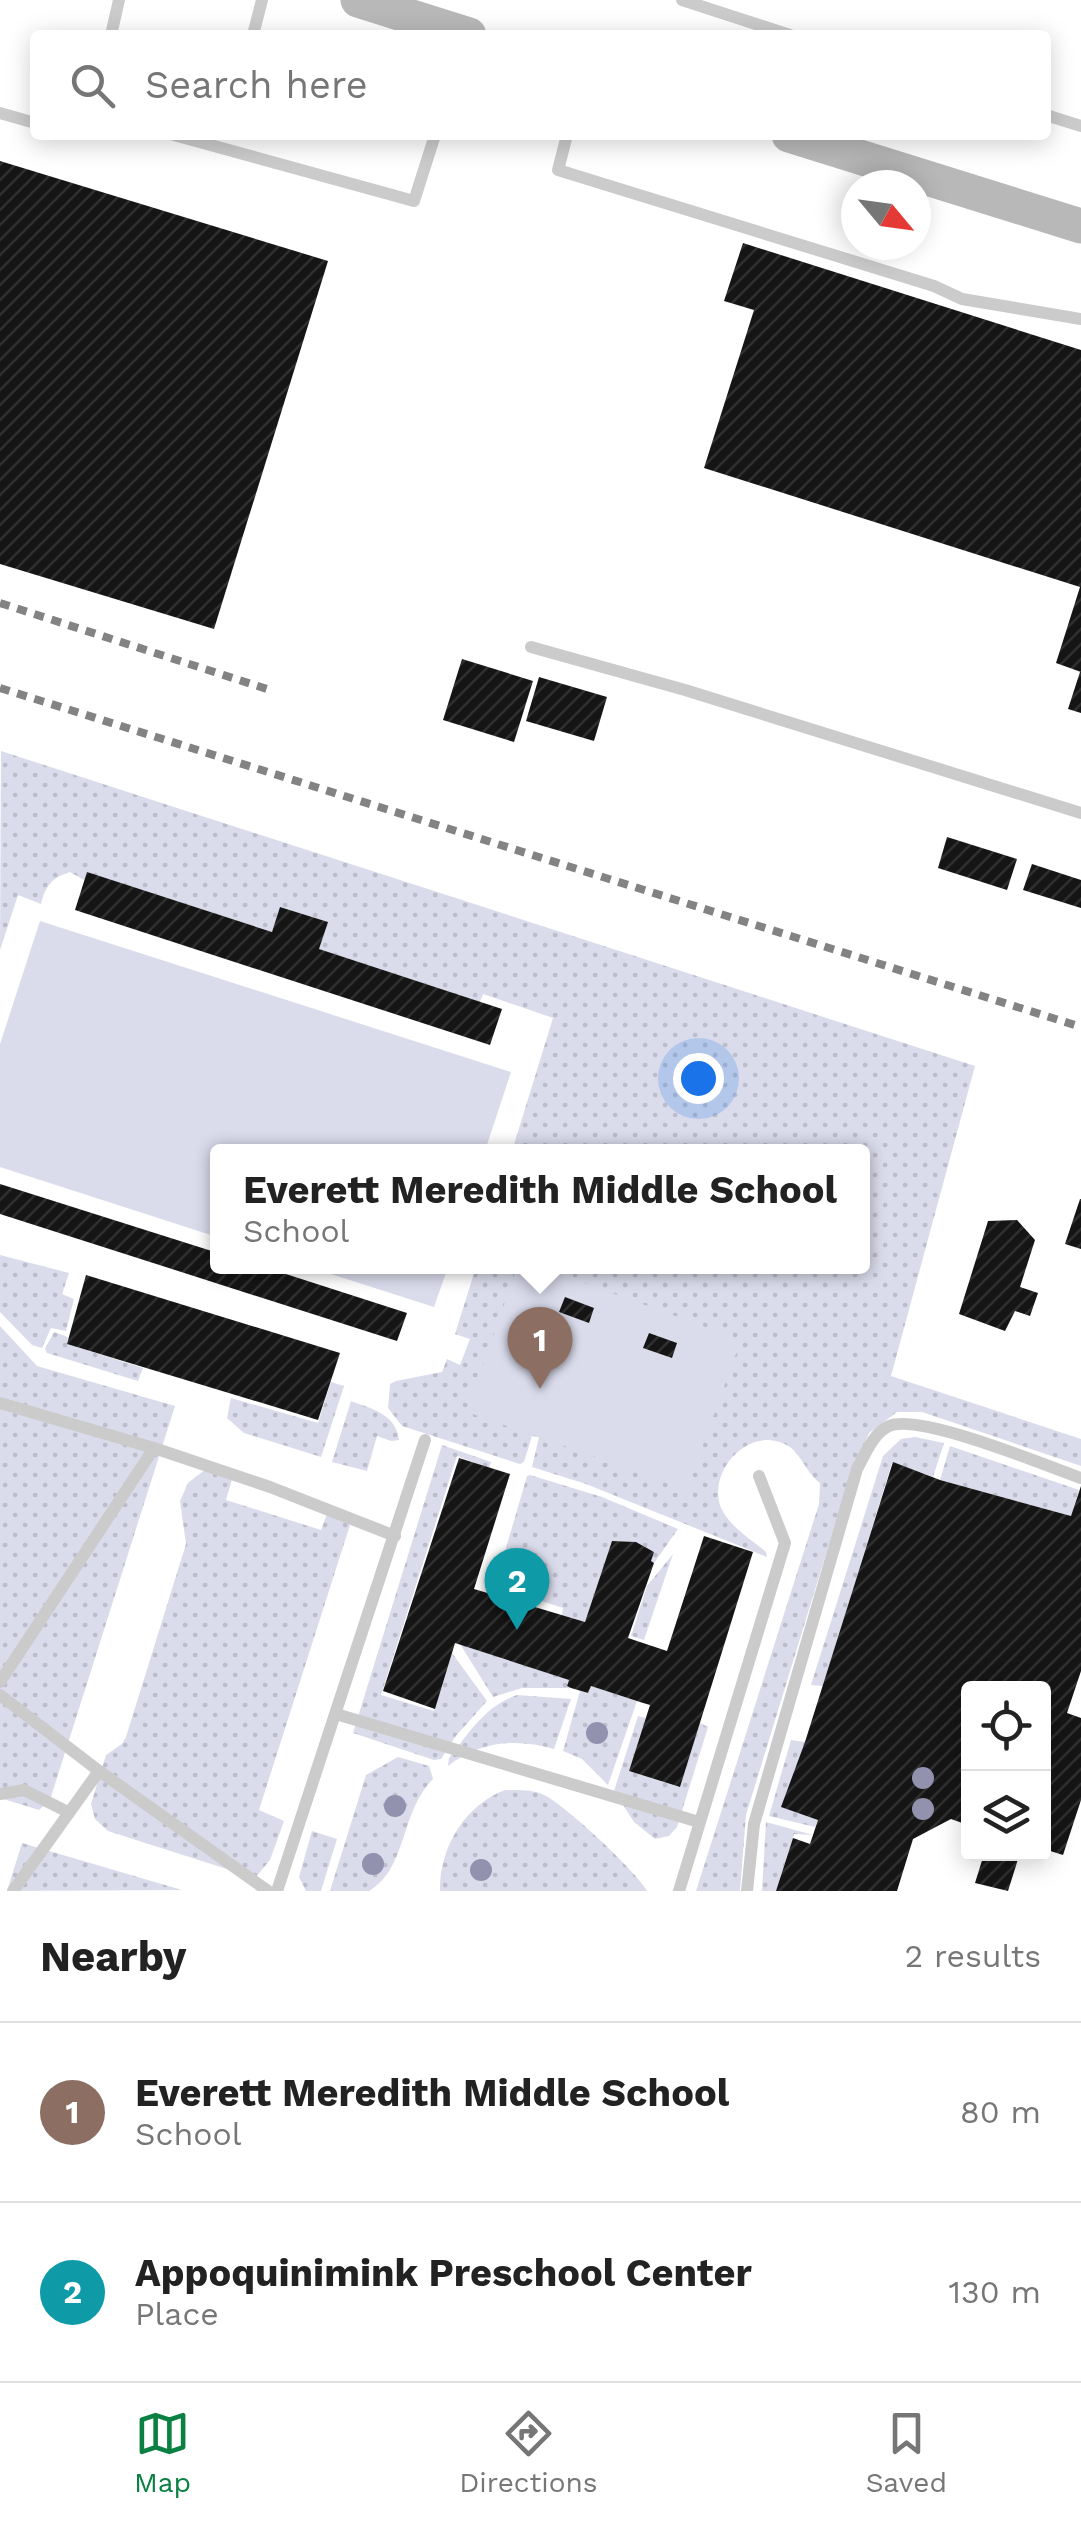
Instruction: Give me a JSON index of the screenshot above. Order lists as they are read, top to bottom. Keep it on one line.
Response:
{"north":"bottom right","page":{"search":"Search here","popup":["Everett Meredith Middle School","School"],"pins":["1","2"],"heading":["Nearby","2 results"],"list":[{"mark":"1","name":"Everett Meredith Middle School","note":"School","value":"80 m"},{"mark":"2","name":"Appoquinimink Preschool Center","note":"Place","value":"130 m"}],"nav":["Map","Directions","Saved"]}}
